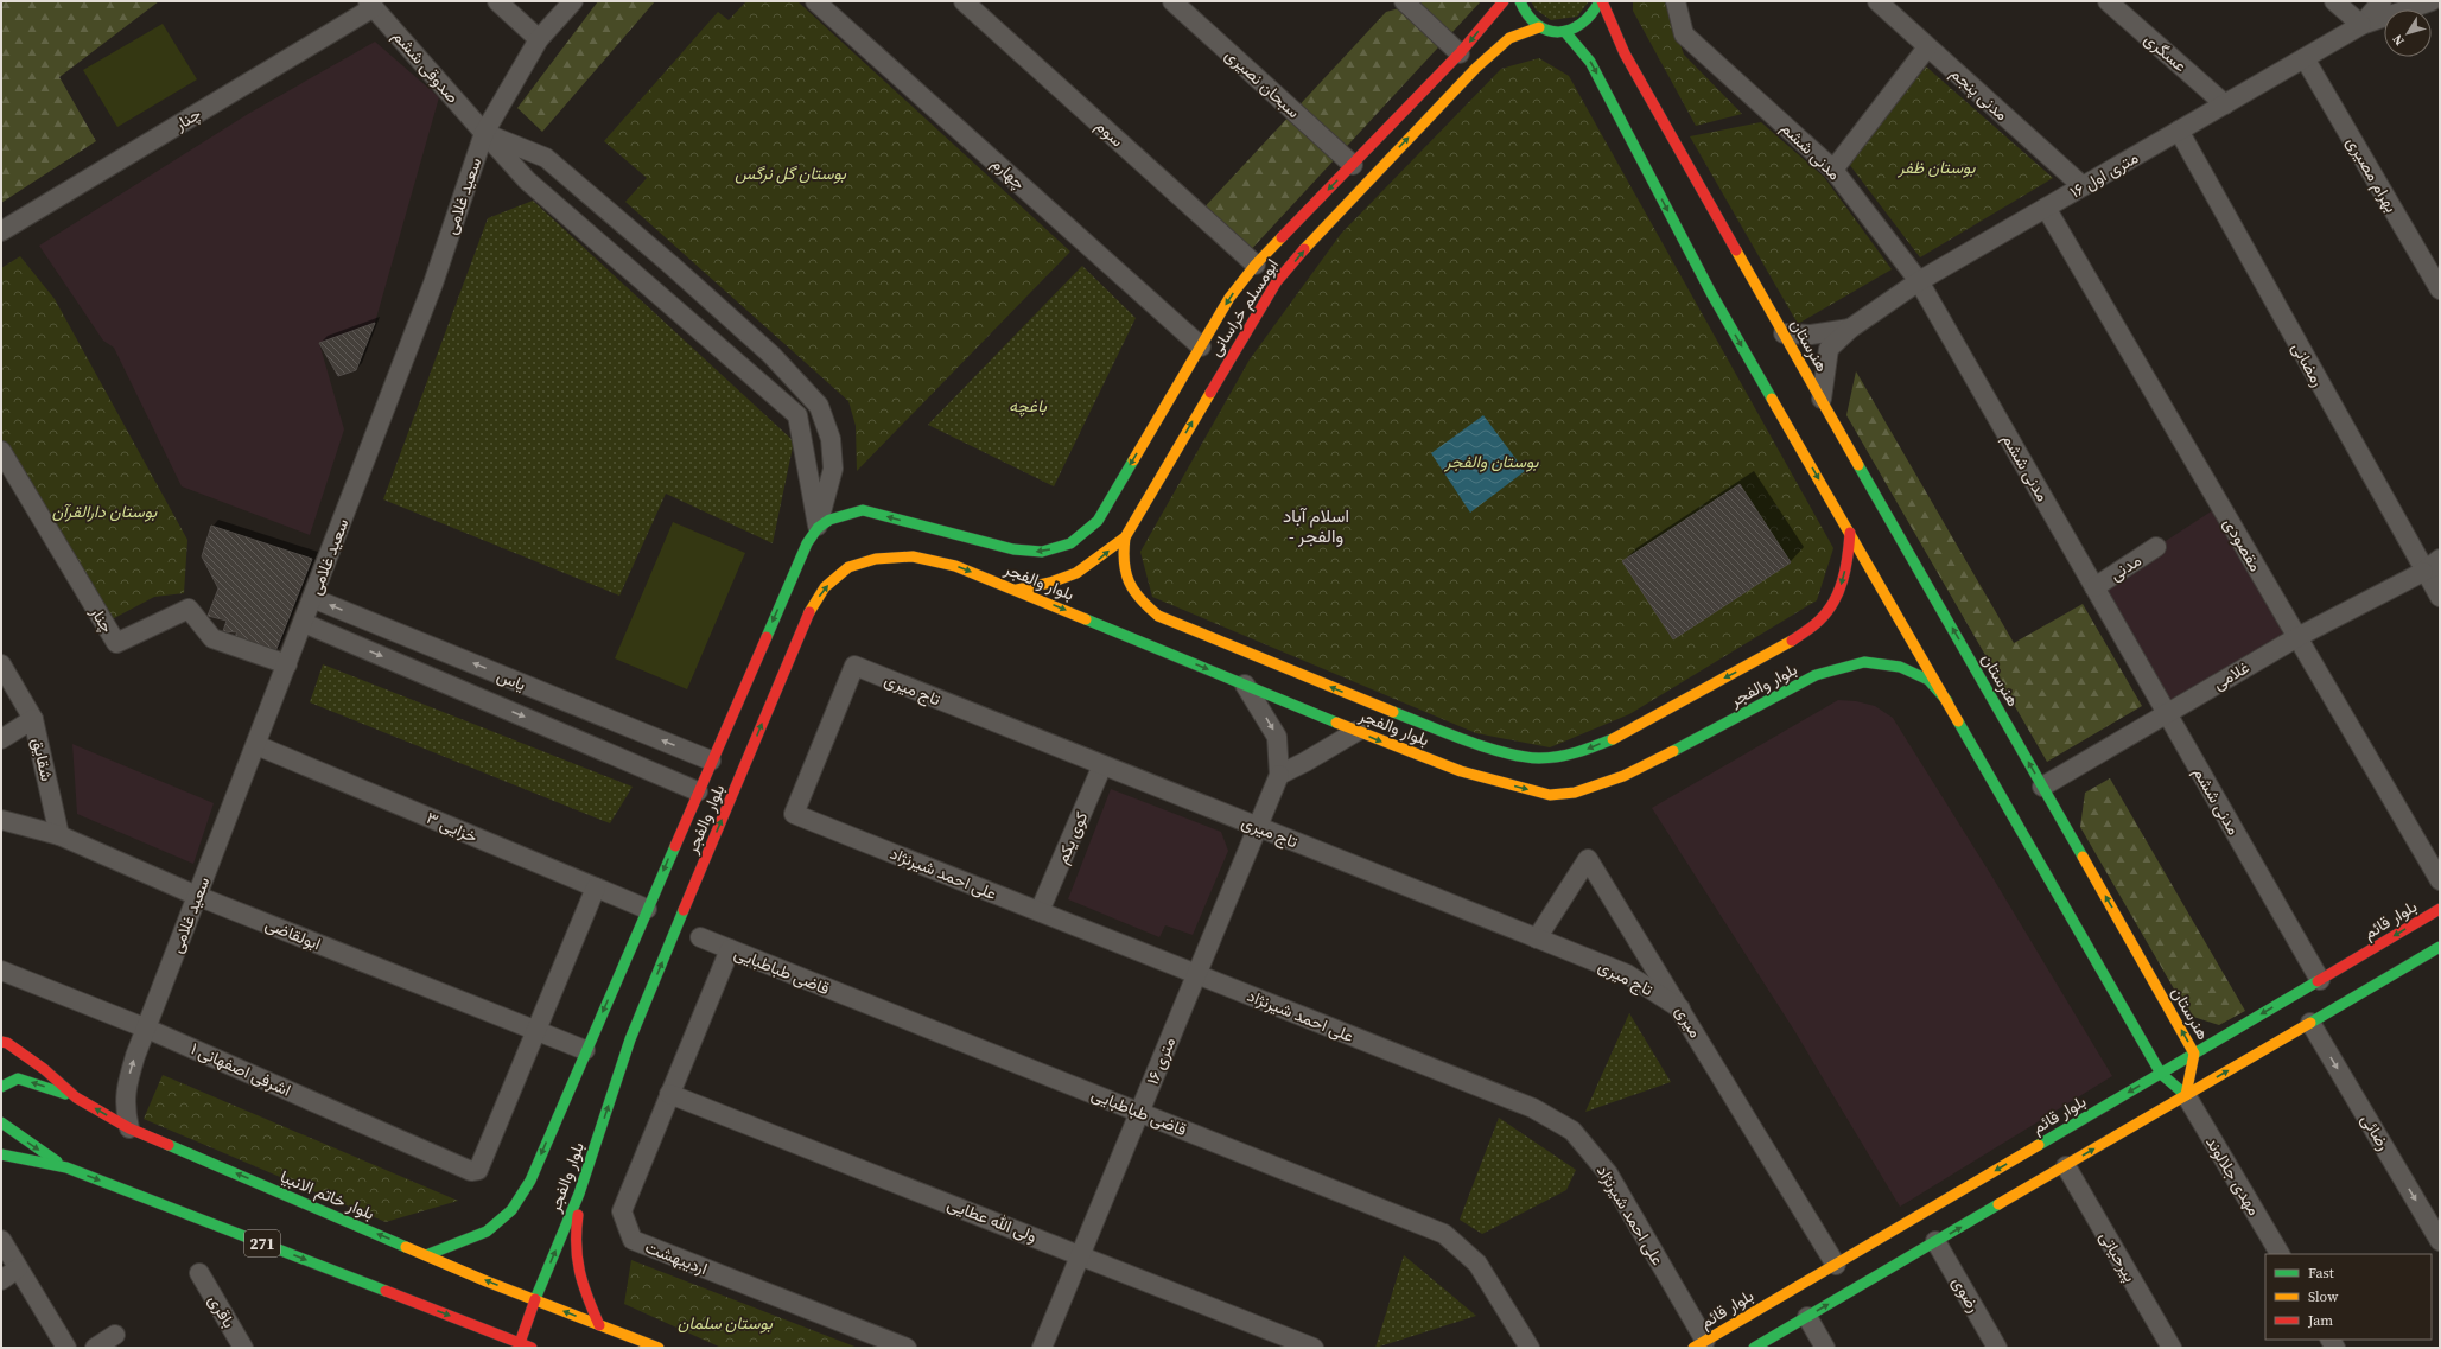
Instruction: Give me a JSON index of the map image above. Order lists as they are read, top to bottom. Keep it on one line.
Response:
{"streets":{"main road":["ابومسلم خراسانی","هنرستان","بلوار والفجر","بلوار قائم","بلوار خاتم الانبیا","271"],"street":["عسگری","صدوقی ششم","سبحان نصیری","مدنی پنجم","چنار","سوم","مدنی ششم","چهارم","۱۶ متری اول","بهرام مصیری","سعید غلامی","رمضانی","مقصودی","مدنی","غلامی","یاس","تاج میری","شقایق","خزایی ۳","کوی یکم","علی احمد شیرنژاد","ابولقاضی","قاضی طباطبایی","میری","۱۶ متری","اشرفی اصفهانی ۱","رضائی","مهدی جلالوند","ولی الله عطایی","پیرحیاتی","اردیبهشت","رضوی","باقری"]},"crossings":[["عسگری","۱۶ متری اول"],["صدوقی ششم","چنار"],["صدوقی ششم","سعید غلامی"],["صدوقی ششم","بلوار والفجر"],["سبحان نصیری","ابومسلم خراسانی"],["مدنی پنجم","۱۶ متری اول"],["چنار","سعید غلامی"],["سوم","ابومسلم خراسانی"],["مدنی ششم","۱۶ متری اول"],["مدنی ششم","مدنی"],["مدنی ششم","غلامی"],["مدنی ششم","بلوار قائم"],["چهارم","ابومسلم خراسانی"],["۱۶ متری اول","بهرام مصیری"],["۱۶ متری اول","هنرستان"],["۱۶ متری اول","رمضانی"],["۱۶ متری اول","مقصودی"],["سعید غلامی","یاس"],["سعید غلامی","خزایی ۳"],["سعید غلامی","ابولقاضی"],["سعید غلامی","اشرفی اصفهانی ۱"],["سعید غلامی","بلوار خاتم الانبیا"],["ابومسلم خراسانی","بلوار والفجر"],["هنرستان","غلامی"],["هنرستان","بلوار قائم"],["هنرستان","مهدی جلالوند"],["رمضانی","غلامی"],["مقصودی","غلامی"],["بلوار والفجر","یاس"],["بلوار والفجر","خزایی ۳"],["بلوار والفجر","ابولقاضی"],["بلوار والفجر","بلوار خاتم الانبیا"],["بلوار والفجر","271"],["تاج میری","کوی یکم"],["تاج میری","علی احمد شیرنژاد"],["تاج میری","میری"],["تاج میری","۱۶ متری"],["شقایق","ابولقاضی"],["کوی یکم","علی احمد شیرنژاد"],["علی احمد شیرنژاد","بلوار قائم"],["علی احمد شیرنژاد","۱۶ متری"],["بلوار قائم","میری"],["ابولقاضی","اشرفی اصفهانی ۱"],["قاضی طباطبایی","۱۶ متری"],["قاضی طباطبایی","اردیبهشت"],["۱۶ متری","ولی الله عطایی"],["ولی الله عطایی","اردیبهشت"]],"one_way":["رضائی"],"districts":["اسلام آباد - والفجر"],"parks":["بوستان ظفر","بوستان گل نرگس","باغچه","بوستان والفجر","بوستان دارالقرآن","بوستان سلمان"],"legend":["Fast","Slow","Jam"],"north":"bottom left"}
